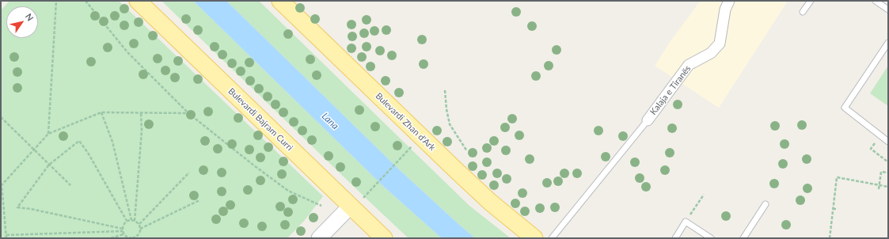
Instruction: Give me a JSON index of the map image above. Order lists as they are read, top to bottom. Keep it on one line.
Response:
{"streets":{"main road":["Bulevardi Bajram Curri","Bulevardi Zhan d'Ark"],"street":["Kalaja e Tiranës"]},"water":["Lana"],"north":"top right"}
